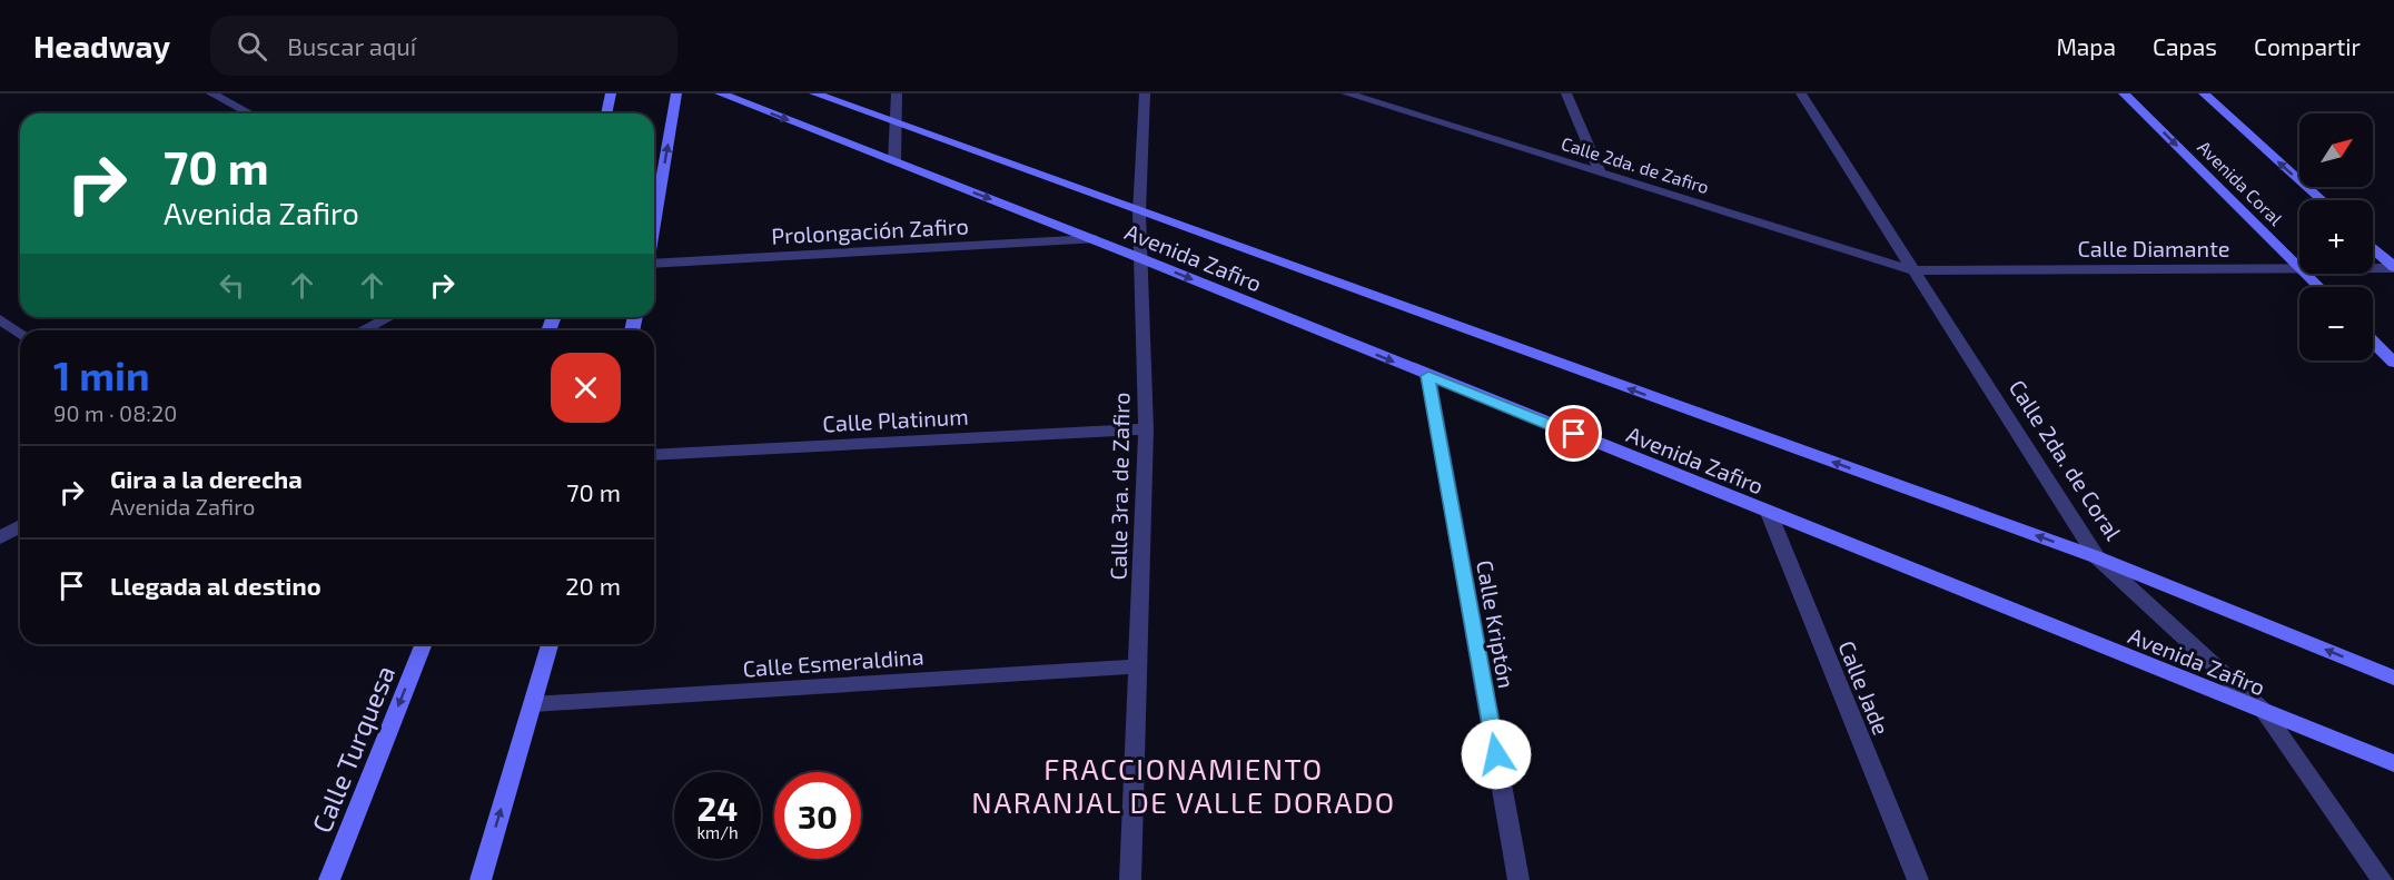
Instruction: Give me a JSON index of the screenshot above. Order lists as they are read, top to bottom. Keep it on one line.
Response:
{"streets":{"street":["Calle 2da. de Zafiro","Avenida Coral","Prolongación Zafiro","Calle Diamante","Avenida Zafiro","Calle Platinum","Calle 2da. de Coral","Calle 3ra. de Zafiro","Calle Kriptón","Calle Esmeraldina","Calle Jade","Calle Turquesa"]},"crossings":[["Calle 2da. de Zafiro","Calle Diamante"],["Calle 2da. de Zafiro","Calle 2da. de Coral"],["Prolongación Zafiro","Avenida Zafiro"],["Calle Diamante","Calle 2da. de Coral"],["Avenida Zafiro","Calle 2da. de Coral"],["Avenida Zafiro","Calle 3ra. de Zafiro"],["Avenida Zafiro","Calle Kriptón"],["Avenida Zafiro","Calle Jade"],["Calle Platinum","Calle 3ra. de Zafiro"],["Calle 3ra. de Zafiro","Calle Esmeraldina"]],"districts":["FRACCIONAMIENTO NARANJAL DE VALLE DORADO"],"north":"top right","page":{"header":"Headway","search":"Buscar aquí","nav":["Mapa","Capas","Compartir"],"map_buttons":["+","−"],"turn":["70 m","Avenida Zafiro"],"heading":["1 min","90 m · 08:20"],"list":[{"name":"Gira a la derecha","note":"Avenida Zafiro","value":"70 m"},{"name":"Llegada al destino","value":"20 m"}],"speed":"24 km/h","limit":"30"}}
